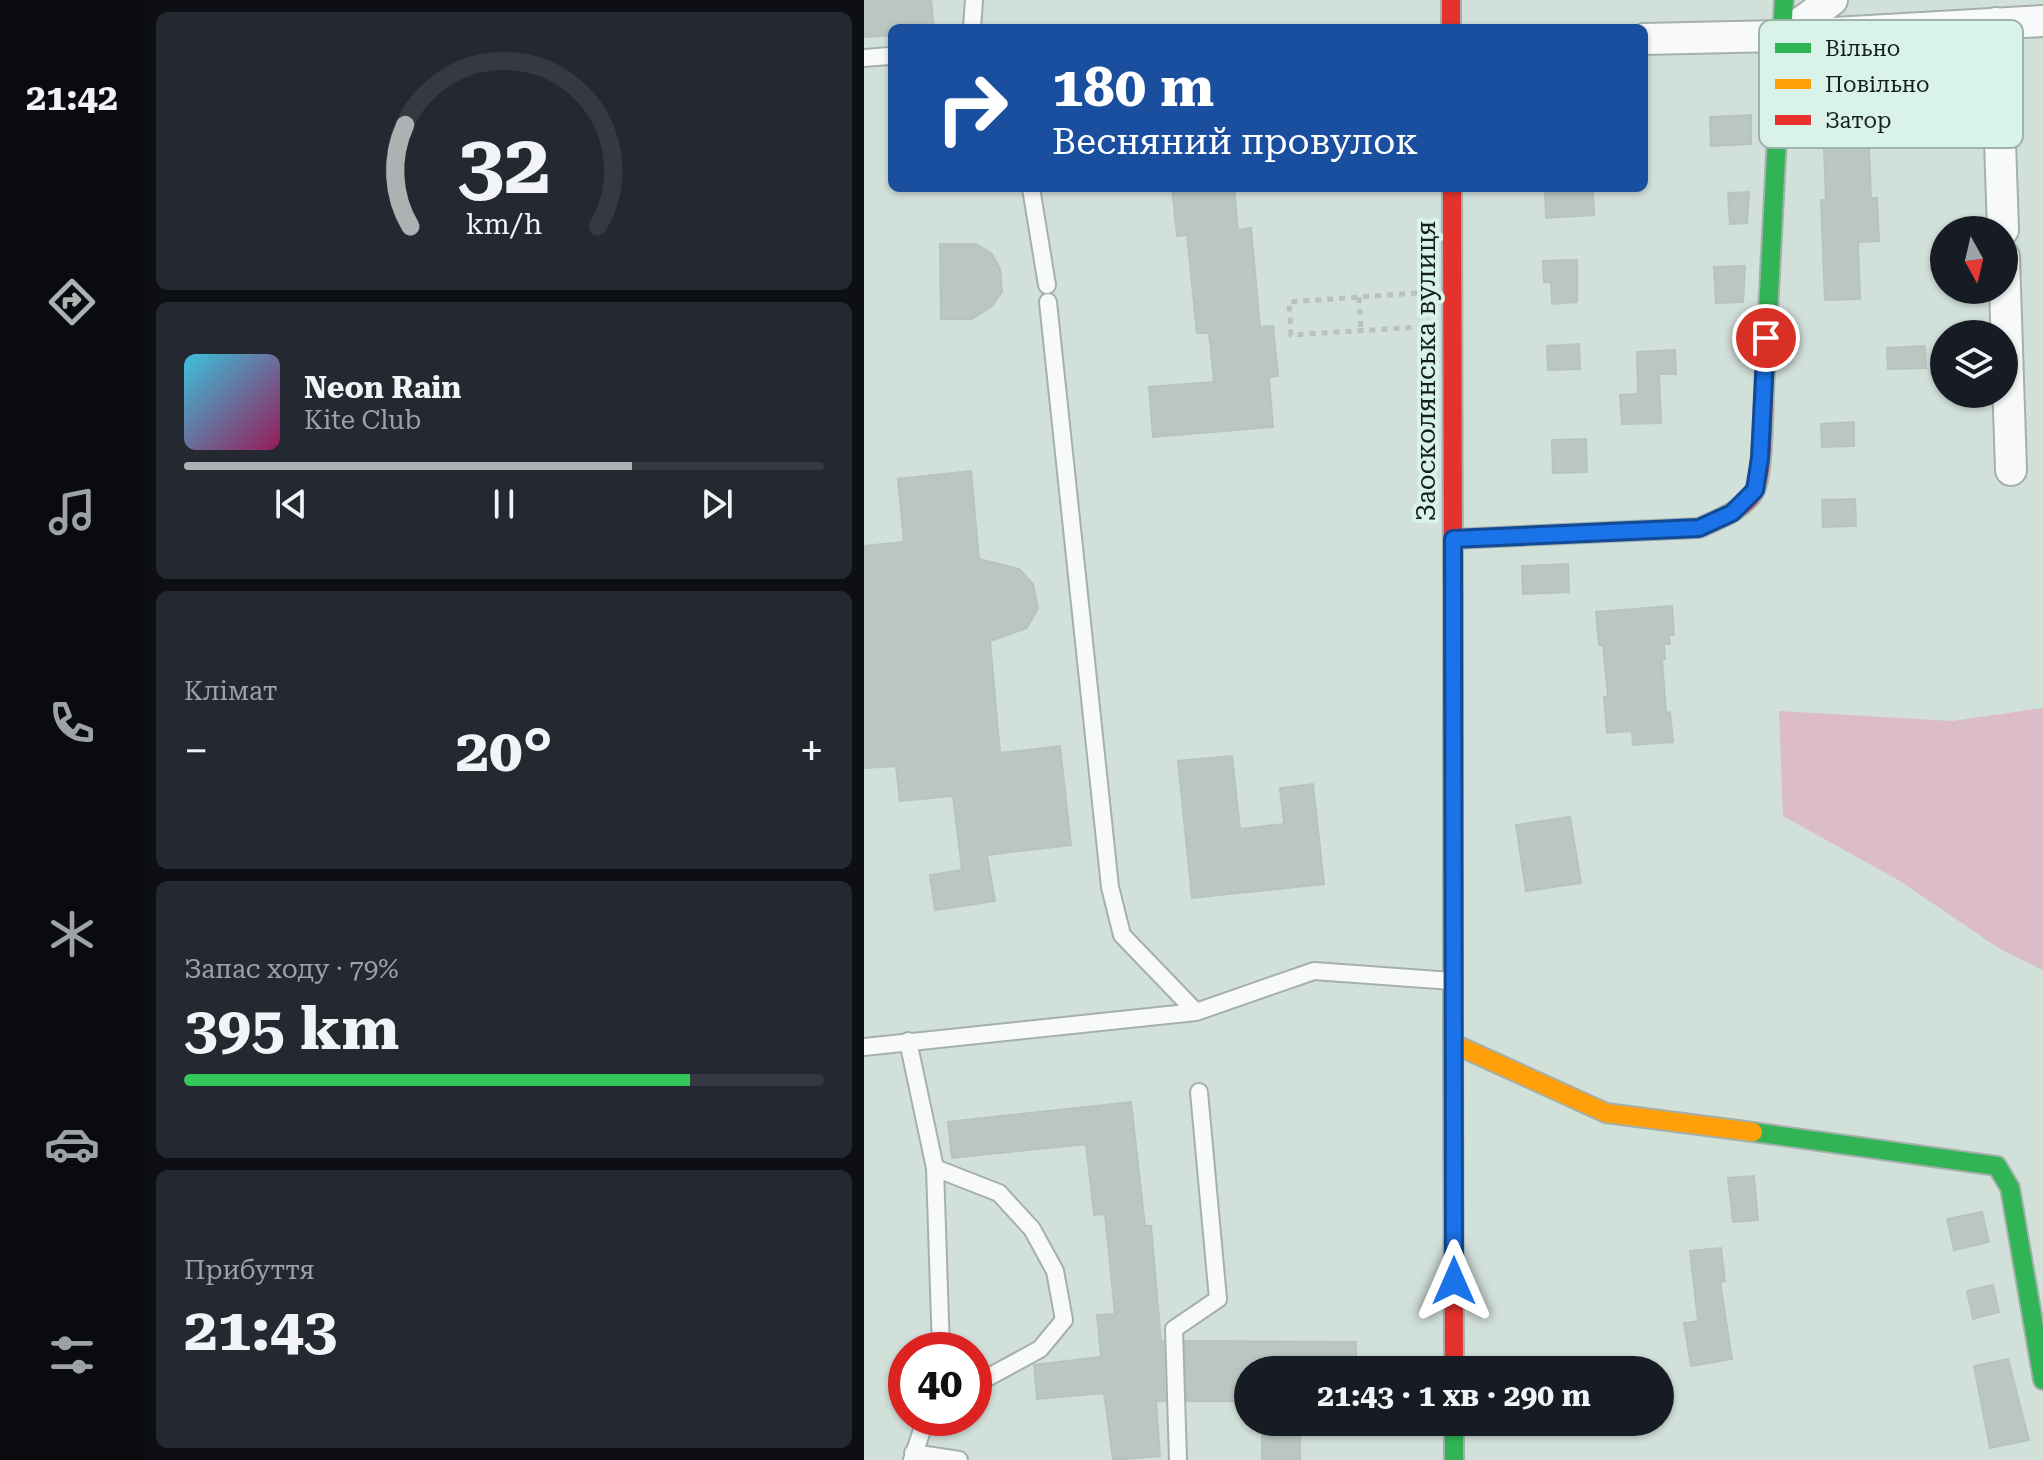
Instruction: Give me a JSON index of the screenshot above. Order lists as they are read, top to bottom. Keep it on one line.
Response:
{"streets":{"street":["Заосколянська вулиця"]},"legend":["Вільно","Повільно","Затор"],"north":"bottom","page":{"tabs":"21:42","turn":["180 m","Весняний провулок"],"song":["Neon Rain","Kite Club"],"tile":["Клімат",["Запас ходу · 79%","395 km"],["Прибуття","21:43"]],"heat":["−","20°","+"],"limit":"40","trip":"21:43 · 1 хв · 290 m","gauge":["32","km/h"]}}
